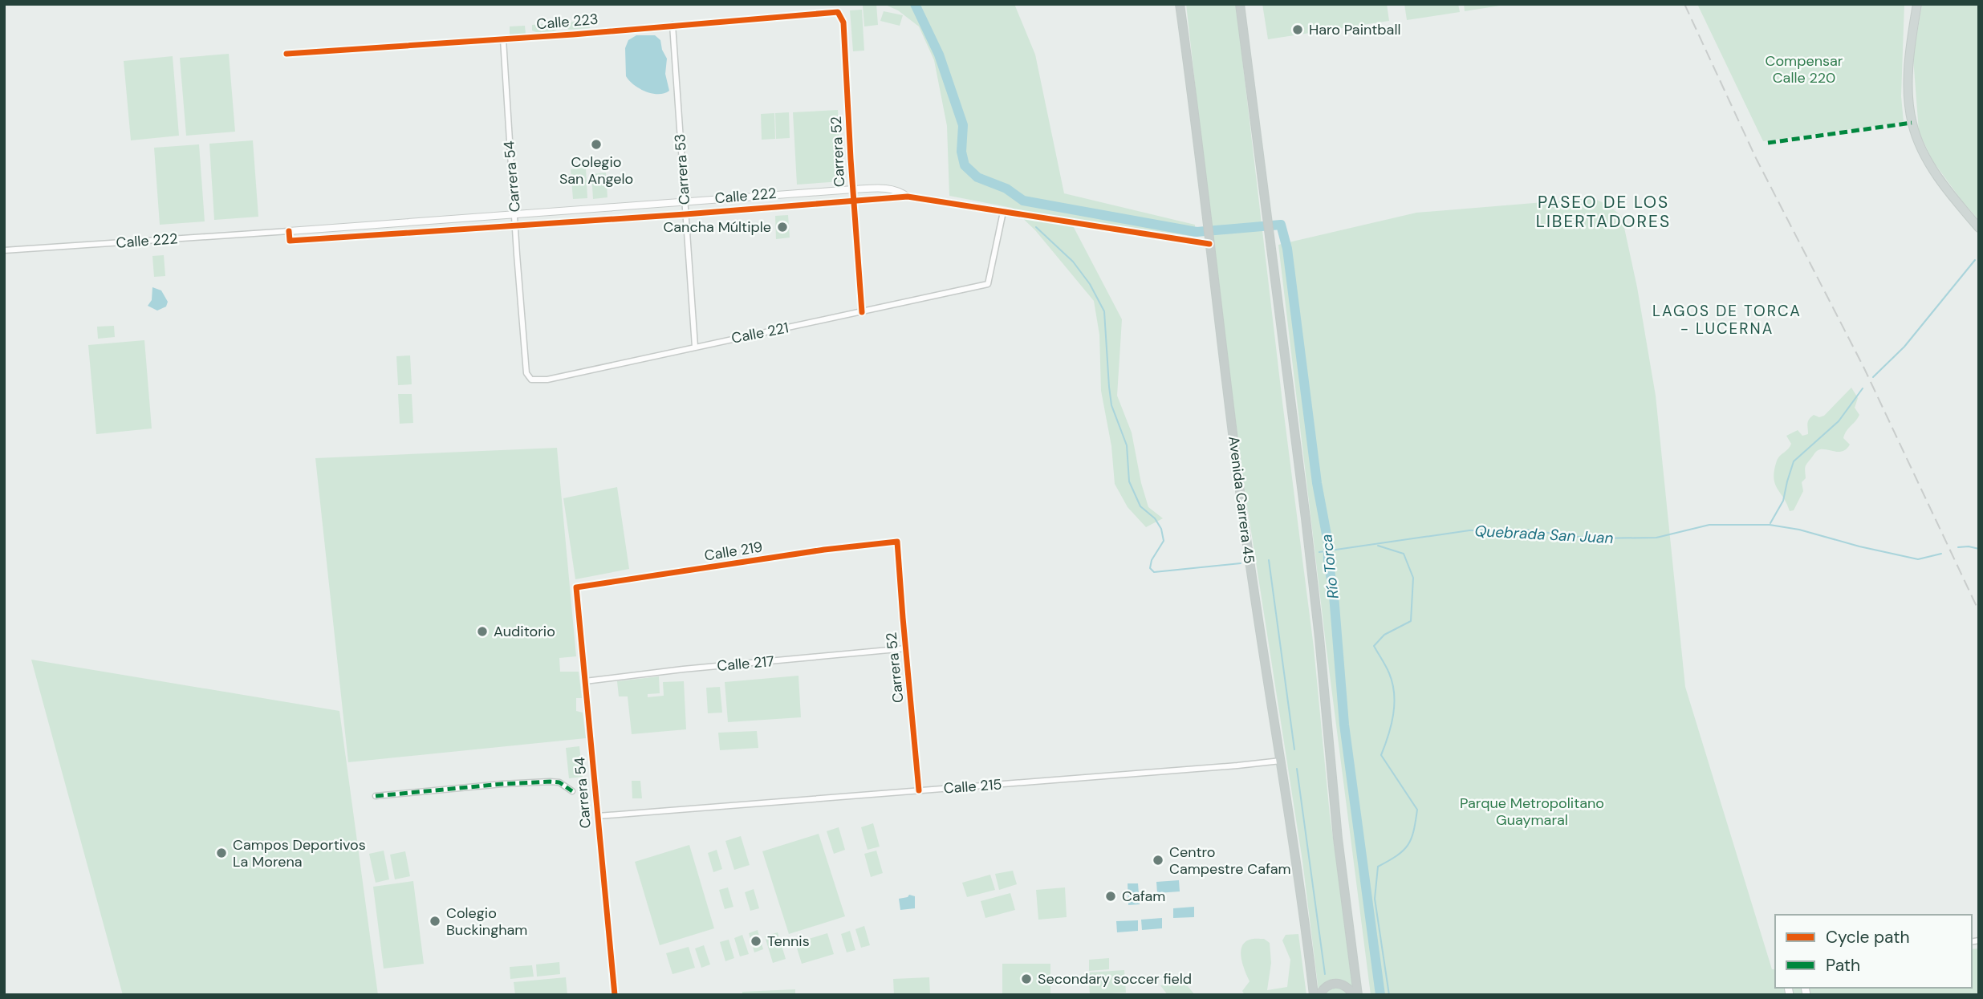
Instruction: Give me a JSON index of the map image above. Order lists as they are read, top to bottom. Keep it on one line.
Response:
{"streets":{"highway":["Avenida Carrera 45"],"street":["Calle 223","Carrera 52","Carrera 53","Carrera 54","Calle 222","Calle 221","Calle 219","Calle 217","Calle 215"]},"crossings":[["Calle 223","Carrera 52"],["Calle 223","Carrera 53"],["Calle 223","Carrera 54"],["Carrera 52","Calle 222"],["Carrera 52","Calle 221"],["Carrera 52","Calle 219"],["Carrera 52","Calle 217"],["Carrera 52","Calle 215"],["Carrera 53","Calle 222"],["Carrera 53","Calle 221"],["Carrera 54","Calle 222"],["Carrera 54","Calle 221"],["Carrera 54","Calle 219"],["Carrera 54","Calle 217"],["Carrera 54","Calle 215"],["Calle 222","Calle 221"],["Calle 222","Avenida Carrera 45"],["Avenida Carrera 45","Calle 215"]],"districts":["PASEO DE LOS LIBERTADORES","LAGOS DE TORCA - LUCERNA"],"water":["Quebrada San Juan","Río Torca"],"parks":["Compensar Calle 220","Parque Metropolitano Guaymaral"],"places":["Haro Paintball","Colegio San Angelo","Cancha Múltiple","Auditorio","Campos Deportivos La Morena","Centro Campestre Cafam","Cafam","Colegio Buckingham","Tennis","Secondary soccer field"],"legend":["Cycle path","Path"]}
